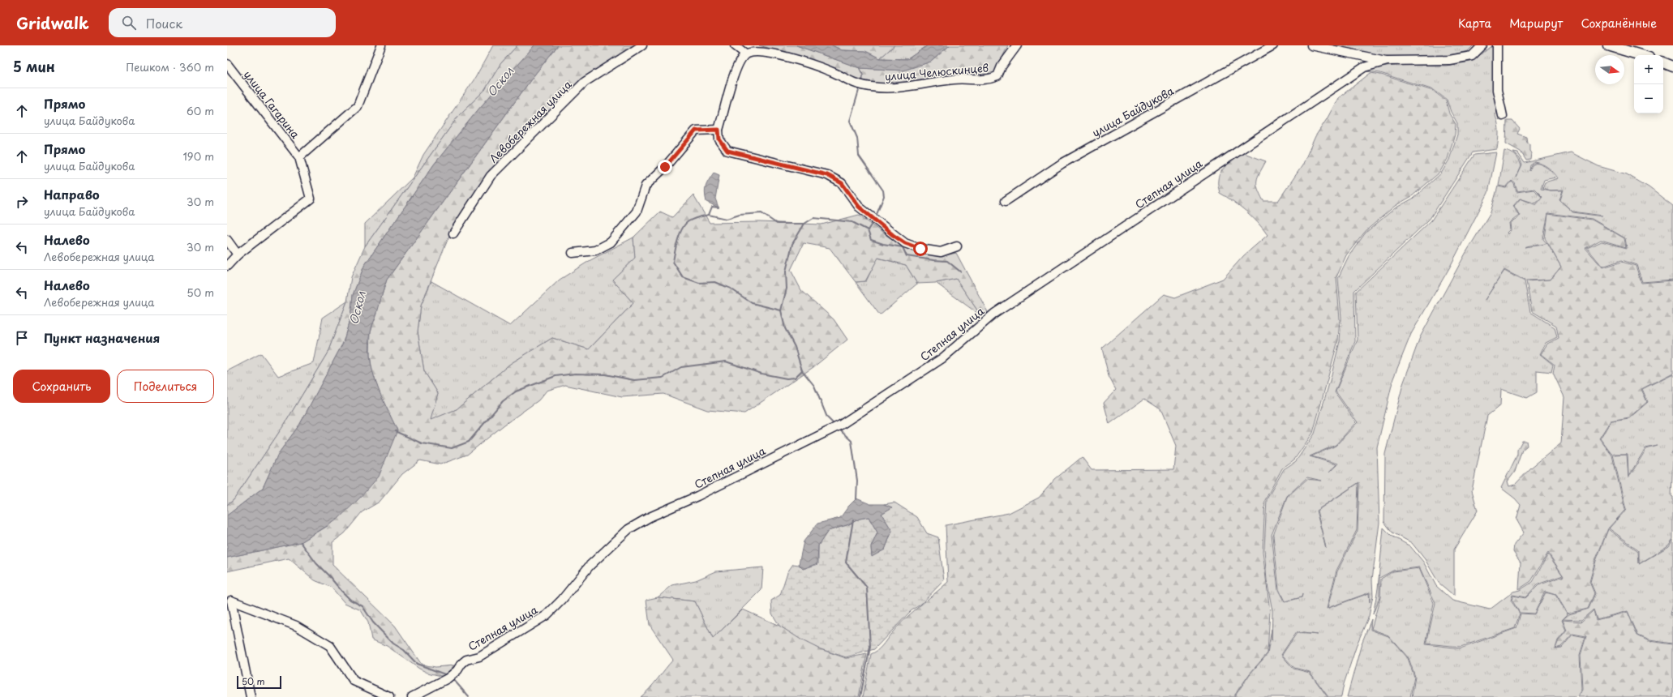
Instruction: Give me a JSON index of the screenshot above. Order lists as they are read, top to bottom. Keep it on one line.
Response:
{"streets":{"street":["улица Челюскинцев","улица Гагарина","улица Байдукова","Левобережная улица","Степная улица"]},"water":["Оскол"],"scale_bar":"50 m","north":"right","page":{"header":"Gridwalk","search":"Поиск","nav":["Карта","Маршрут","Сохранённые"],"heading":["5 мин","Пешком · 360 m"],"map_buttons":["+","−"],"list":[["Прямо","улица Байдукова","60 m"],["Прямо","улица Байдукова","190 m"],["Направо","улица Байдукова","30 m"],["Налево","Левобережная улица","30 m"],["Налево","Левобережная улица","50 m"],"Пункт назначения"],"buttons":["Сохранить","Поделиться"],"scale":"50 m"}}
